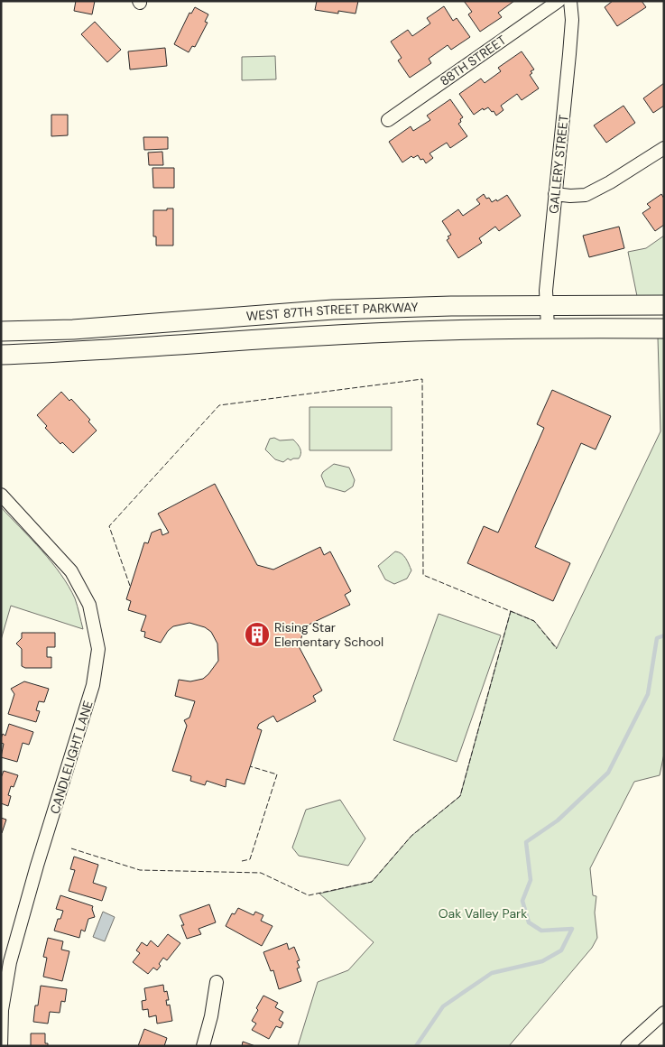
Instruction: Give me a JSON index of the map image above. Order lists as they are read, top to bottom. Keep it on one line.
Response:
{"streets":{"main road":["WEST 87TH STREET PARKWAY"],"street":["88TH STREET","GALLERY STREET","CANDLELIGHT LANE"]},"crossings":[["GALLERY STREET","WEST 87TH STREET PARKWAY"]],"parks":["Oak Valley Park"],"places":{"building":["Rising Star Elementary School"]}}
